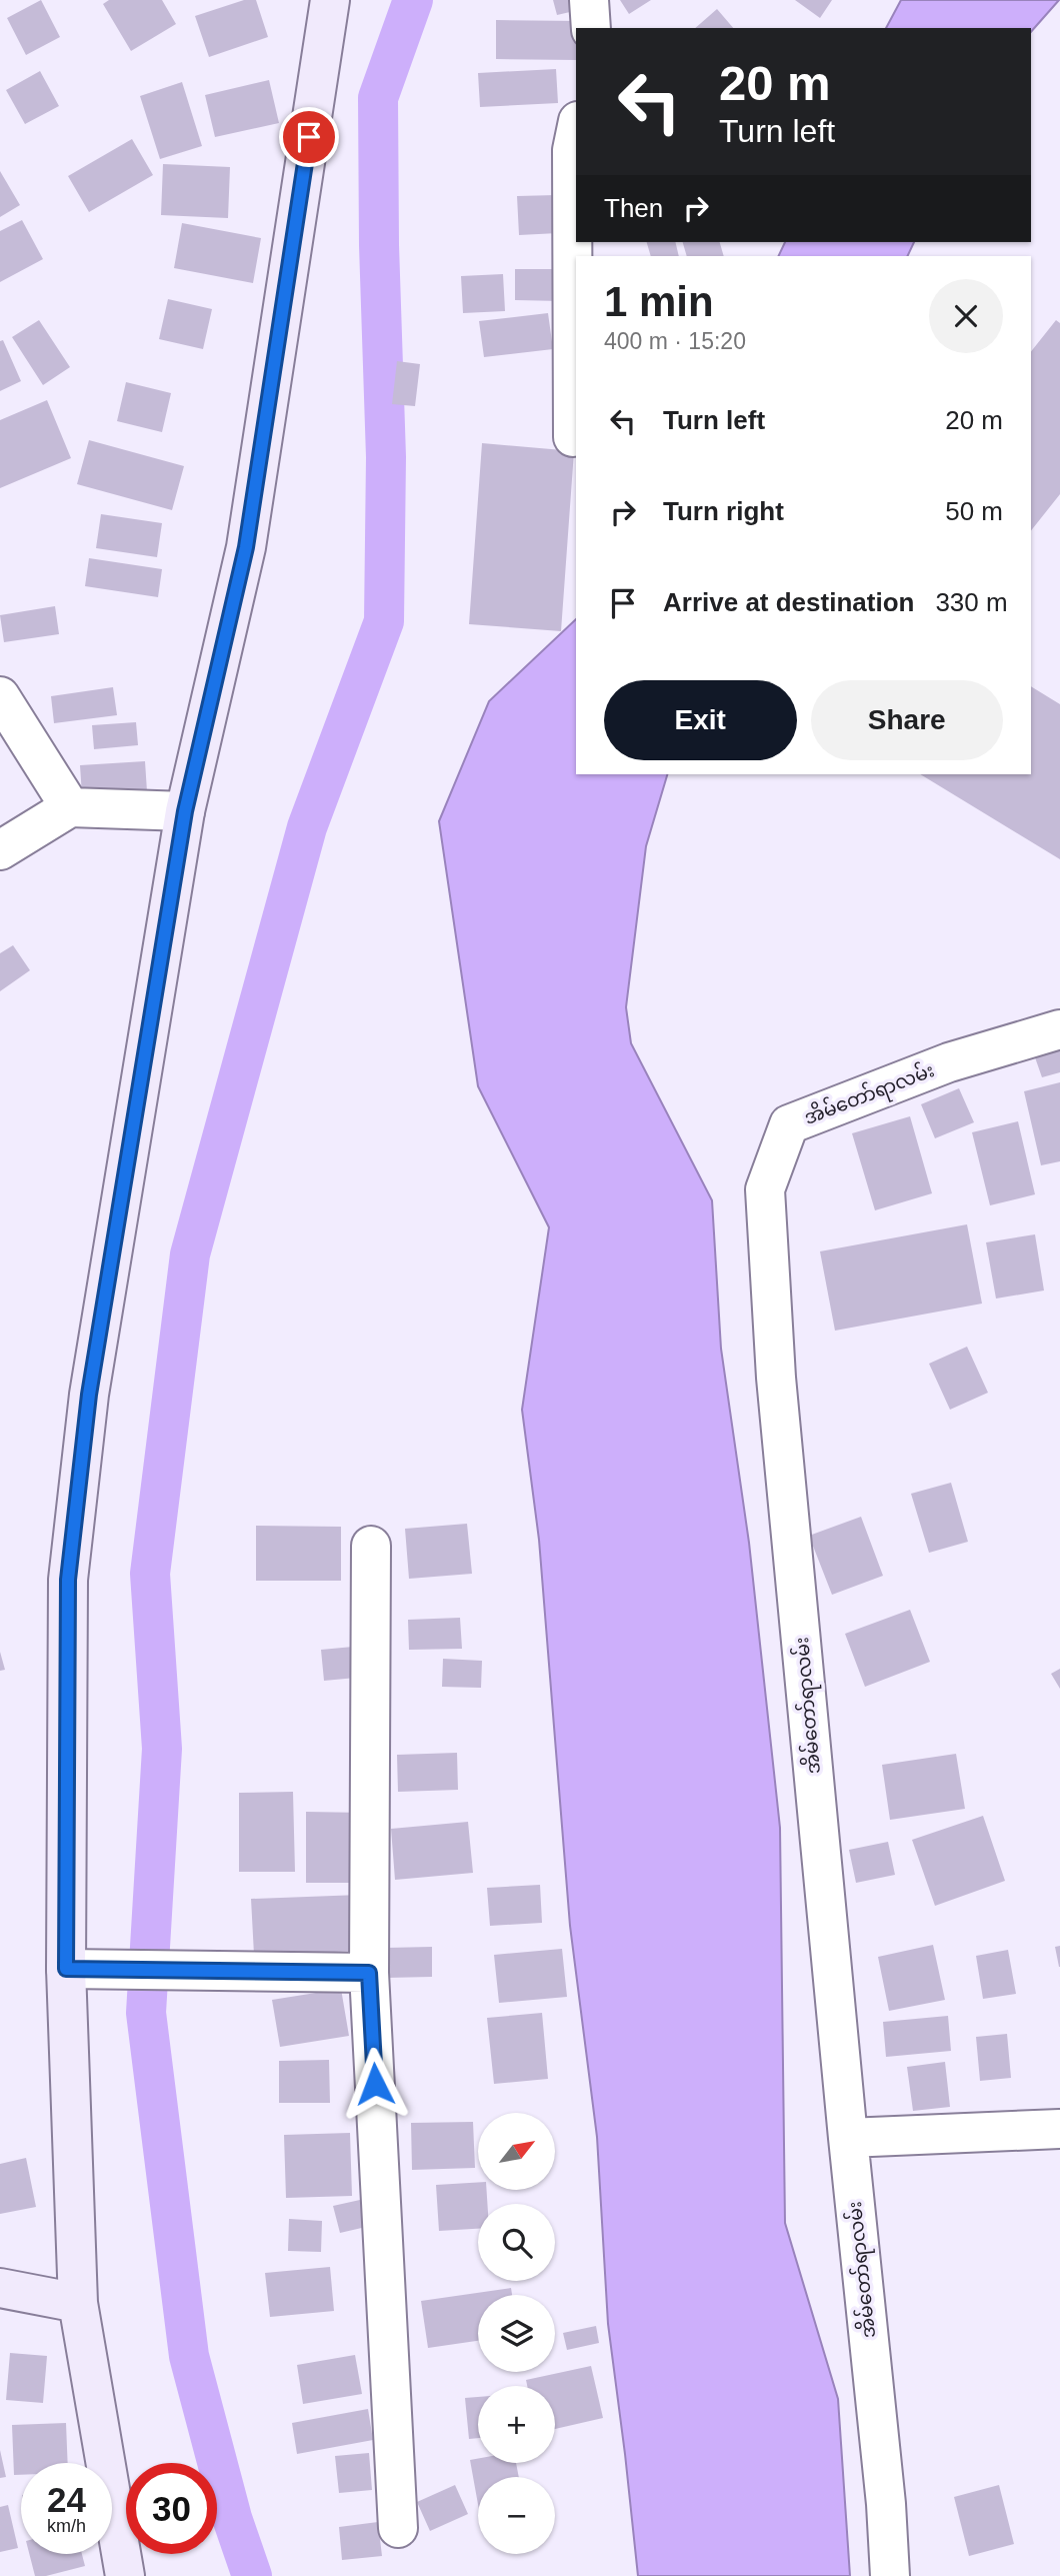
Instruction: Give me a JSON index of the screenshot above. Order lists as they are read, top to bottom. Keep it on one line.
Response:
{"streets":{"street":["အိမ်တော်ရာလမ်း"]},"north":"top right","page":{"turn":["20 m","Turn left"],"then":"Then","heading":["1 min","400 m · 15:20"],"list":[{"name":"Turn left","value":"20 m"},{"name":"Turn right","value":"50 m"},{"name":"Arrive at destination","value":"330 m"}],"buttons":["Exit","Share"],"map_buttons":["+","−"],"speed":"24 km/h","limit":"30"}}
